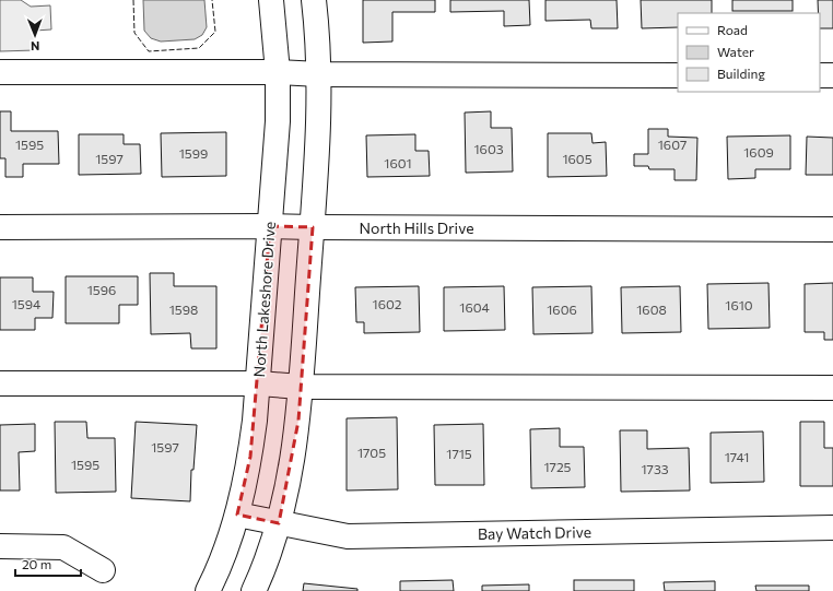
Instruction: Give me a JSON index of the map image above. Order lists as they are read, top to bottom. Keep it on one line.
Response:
{"streets":{"street":["North Hills Drive","North Lakeshore Drive","Bay Watch Drive"]},"crossings":[["North Hills Drive","North Lakeshore Drive"],["North Lakeshore Drive","Bay Watch Drive"]],"house_numbers":["1595","1607","1603","1609","1599","1597","1605","1601","1596","1594","1602","1610","1604","1598","1606","1608","1597","1705","1715","1741","1595","1725","1733"],"legend":["Road","Water","Building"],"scale_bar":"20 m","north":"bottom"}
